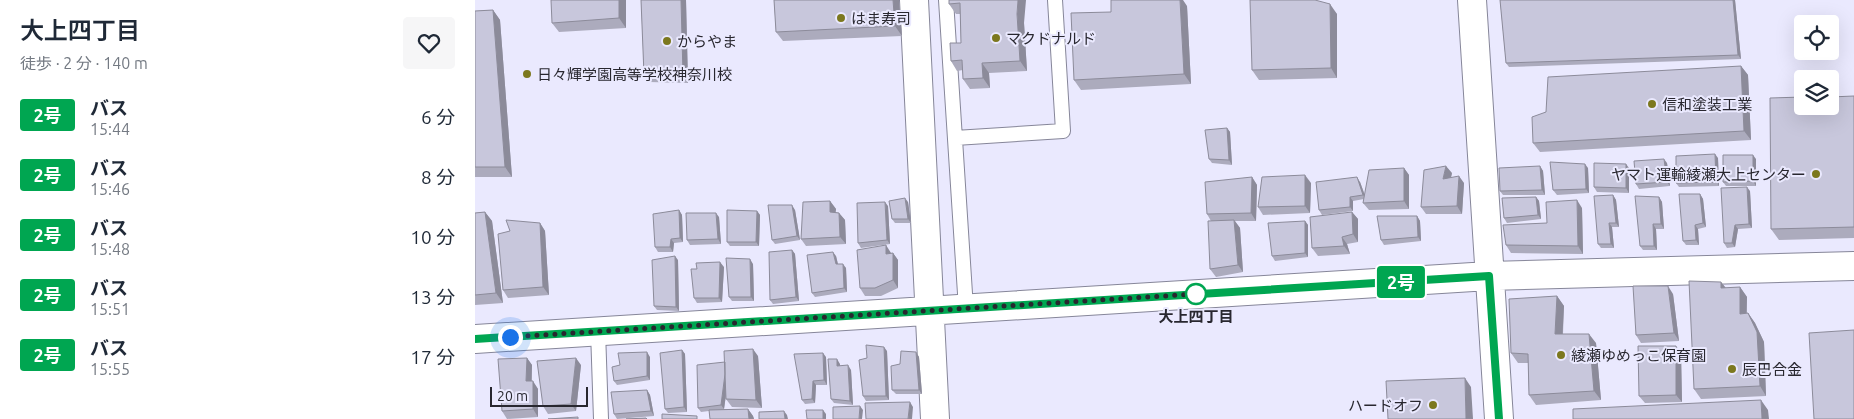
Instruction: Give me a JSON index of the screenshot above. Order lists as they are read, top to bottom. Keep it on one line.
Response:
{"places":["はま寿司","マクドナルド","からやま","日々輝学園高等学校神奈川校","信和塗装工業","ヤマト運輸綾瀬大上センター","大上四丁目","綾瀬ゆめっこ保育園","辰巴合金","ハードオフ"],"lines":["bus line 2号"],"scale_bar":"20 m","page":{"heading":["大上四丁目","徒歩 · 2 分 · 140 m"],"on_map":"2号","list":[{"mark":"2号","name":"バス","note":"15:44","value":"6 分"},{"mark":"2号","name":"バス","note":"15:46","value":"8 分"},{"mark":"2号","name":"バス","note":"15:48","value":"10 分"},{"mark":"2号","name":"バス","note":"15:51","value":"13 分"},{"mark":"2号","name":"バス","note":"15:55","value":"17 分"}],"scale":"20 m"}}
